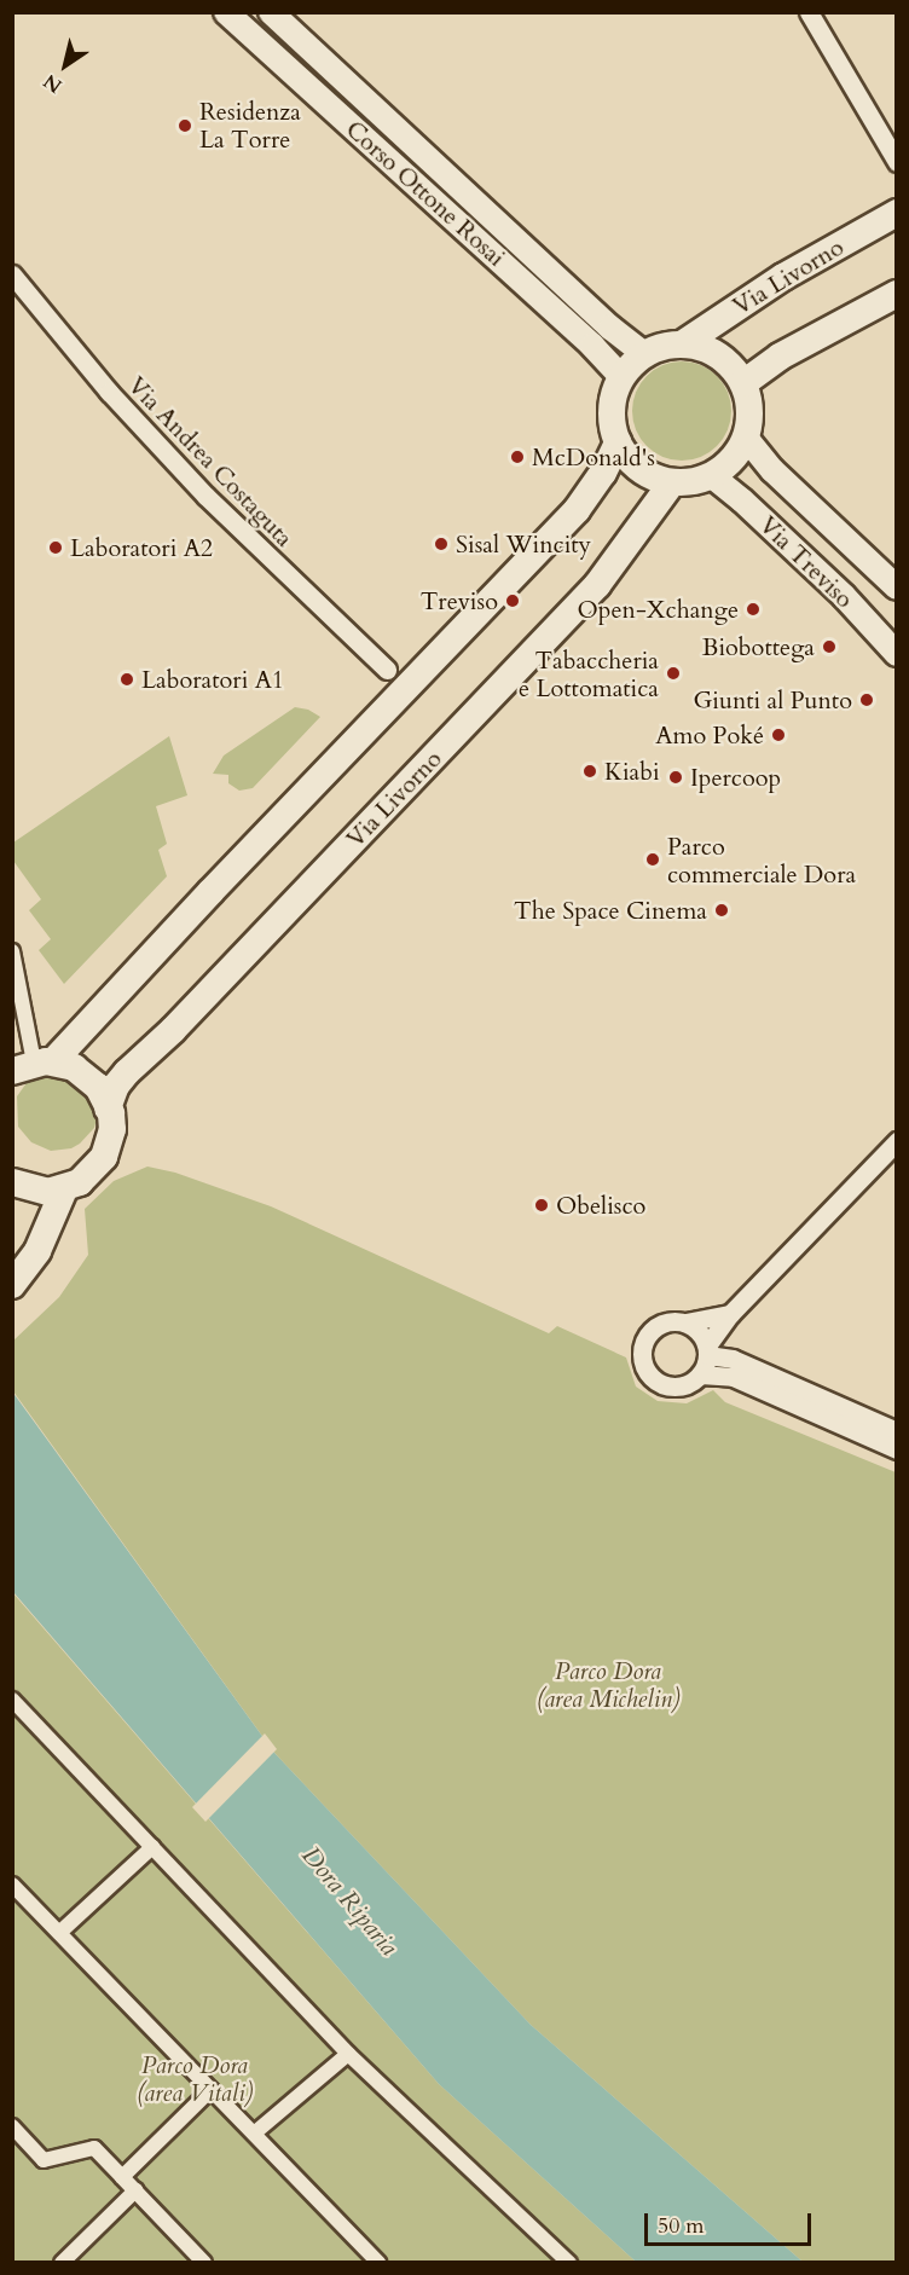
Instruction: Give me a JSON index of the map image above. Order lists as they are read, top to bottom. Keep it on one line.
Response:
{"streets":{"main road":["Via Livorno"],"street":["Corso Ottone Rosai","Via Andrea Costaguta","Via Treviso"]},"crossings":[["Corso Ottone Rosai","Via Livorno"],["Corso Ottone Rosai","Via Treviso"],["Via Livorno","Via Treviso"]],"water":["Dora Riparia"],"parks":["Parco Dora (area Michelin)","Parco Dora (area Vitali)"],"places":["Residenza La Torre","McDonald's","Sisal Wincity","Laboratori A2","Treviso","Open-Xchange","Biobottega","Tabaccheria e Lottomatica","Laboratori A1","Giunti al Punto","Amo Poké","Kiabi","Ipercoop","Parco commerciale Dora","The Space Cinema","Obelisco"],"scale_bar":"50 m","north":"bottom left"}
